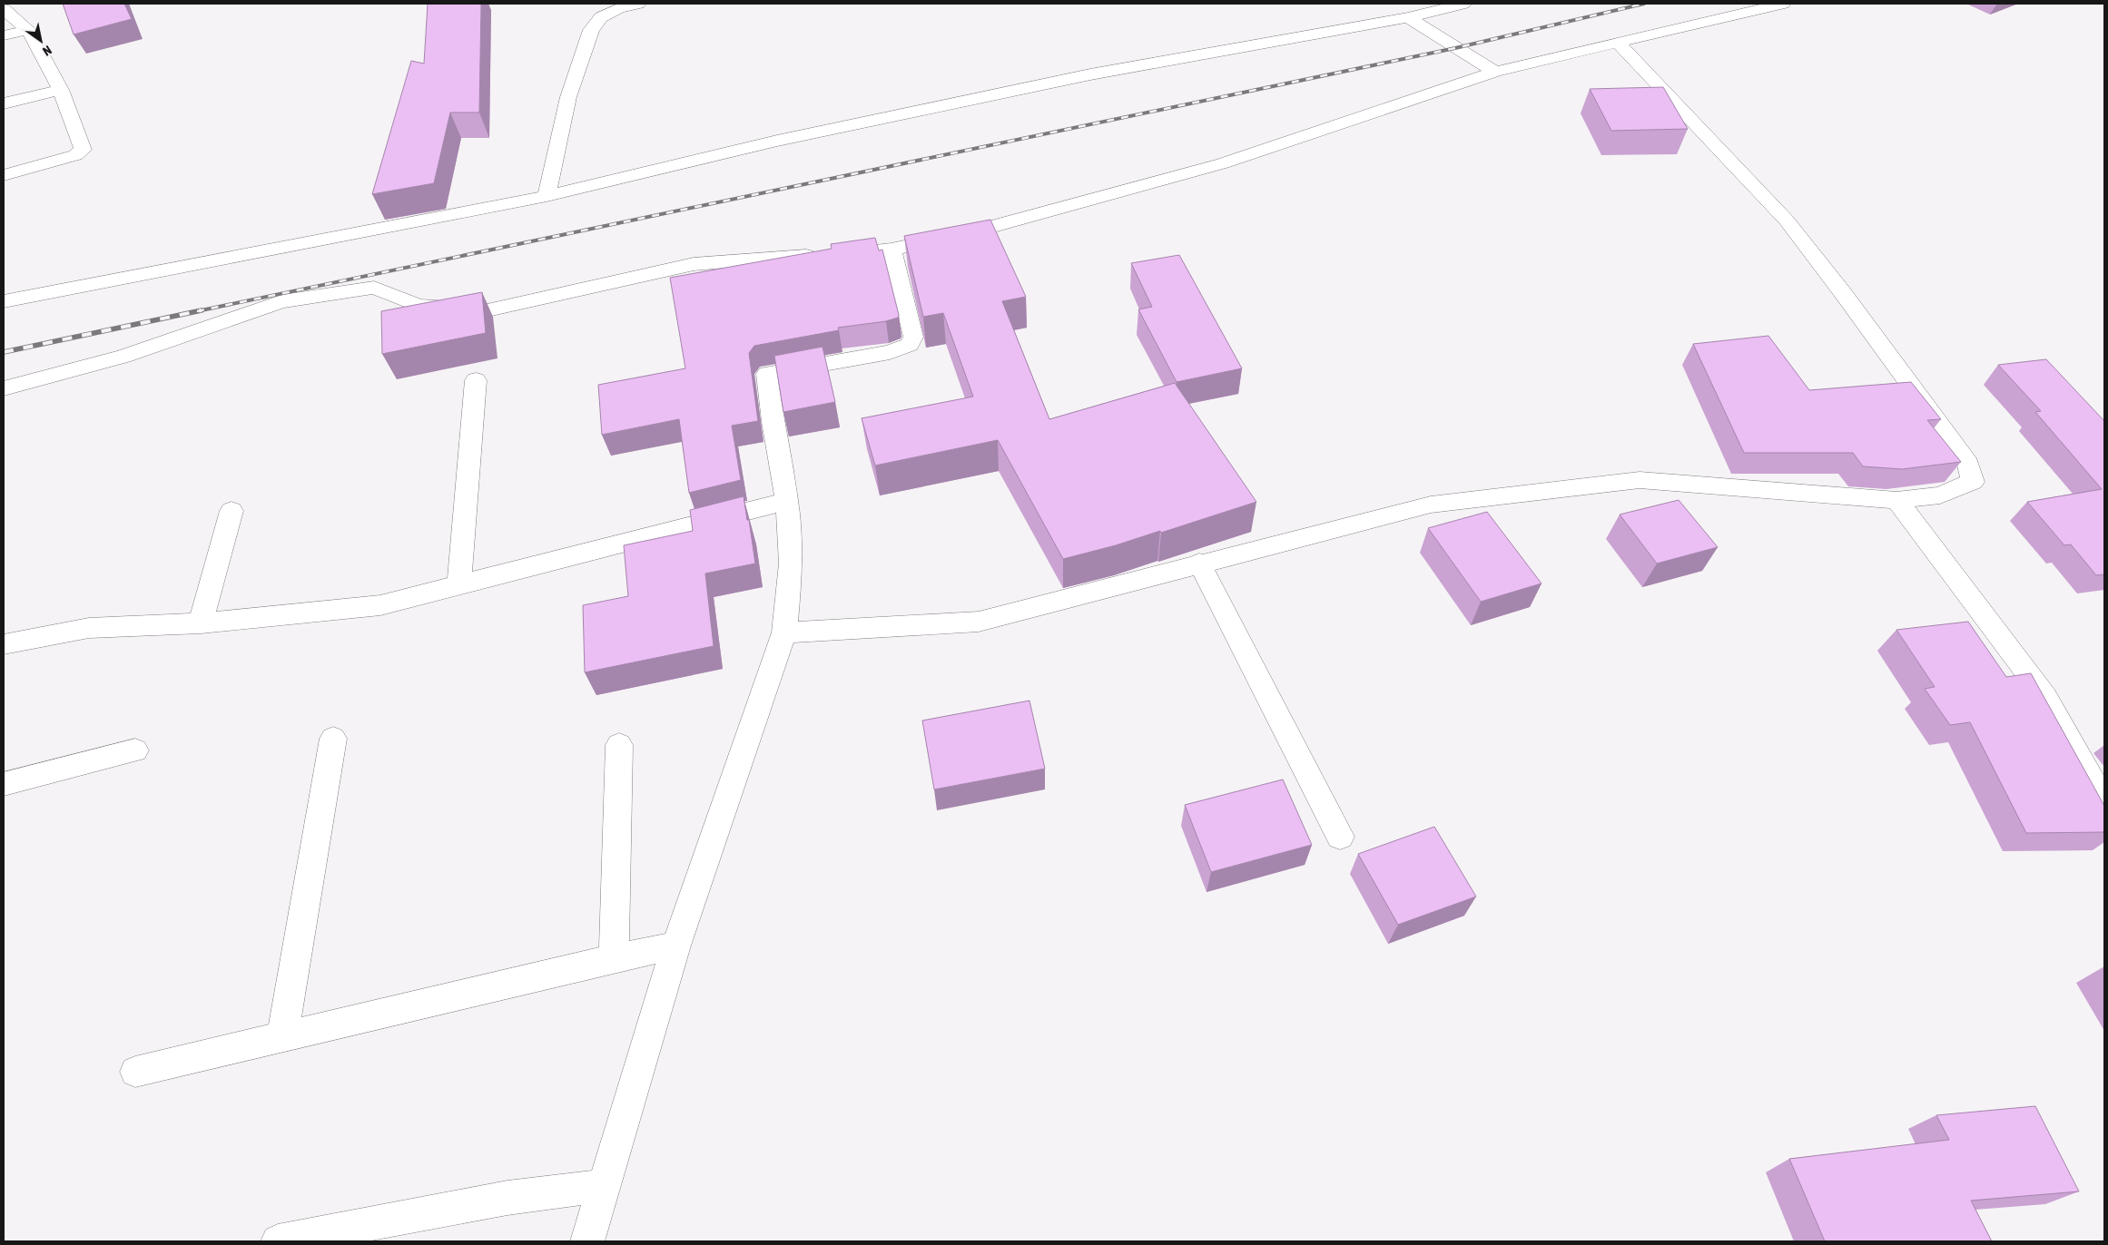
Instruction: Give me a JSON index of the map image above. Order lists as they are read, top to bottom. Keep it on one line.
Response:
{"north":"bottom right"}
